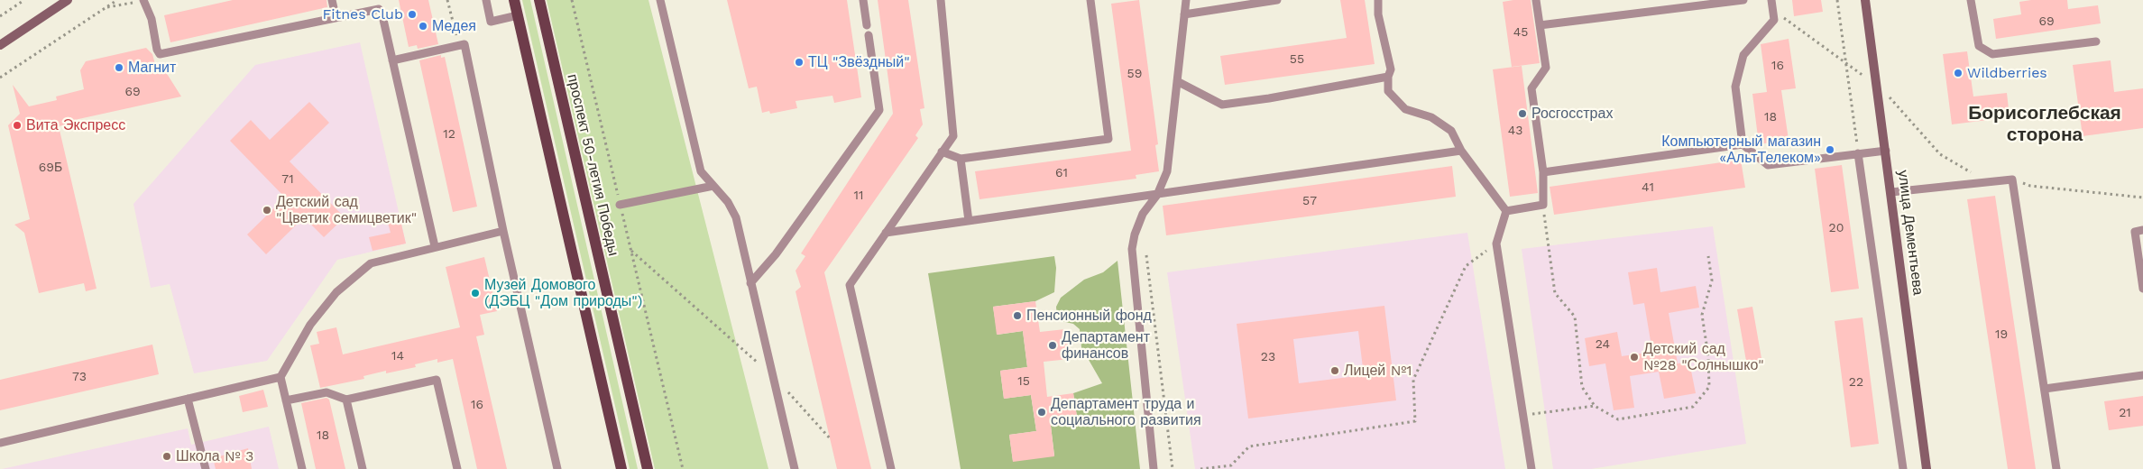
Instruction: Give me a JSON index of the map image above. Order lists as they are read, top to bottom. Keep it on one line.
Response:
{"streets":{"main road":["проспект 50-летия Победы"],"street":["улица Дементьева"]},"districts":["Борисоглебская сторона"],"places":["Fitnes Club","Медея","ТЦ \"Звёздный\"","Магнит","Wildberries","Росгосстрах","Вита Экспресс","Компьютерный магазин «АльтТелеком»","Детский сад \"Цветик семицветик\"","Музей Домового (ДЭБЦ \"Дом природы\")","Пенсионный фонд","Департамент финансов","Детский сад №28 \"Солнышко\"","Лицей №1","Департамент труда и социального развития","Школа № 3"],"house_numbers":["69","45","55","16","59","69","18","43","12","69Б","61","71","41","11","57","20","19","24","14","23","73","15","22","16","21","18"]}
